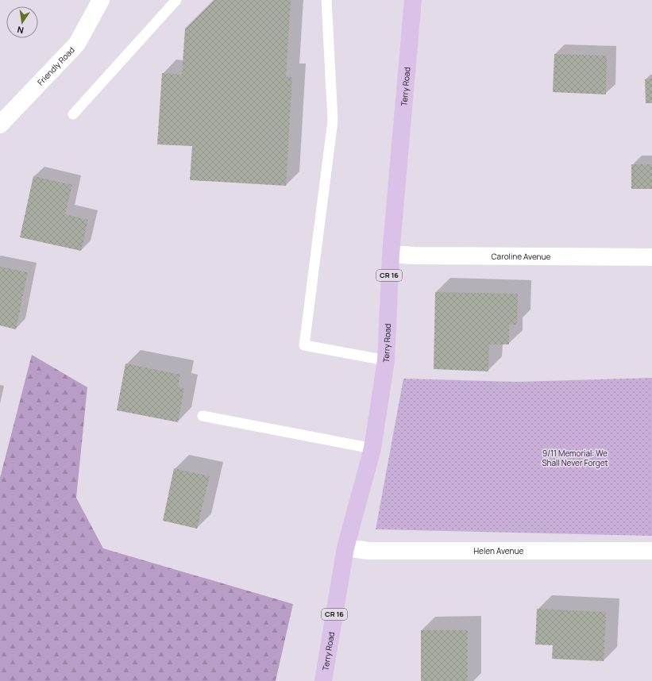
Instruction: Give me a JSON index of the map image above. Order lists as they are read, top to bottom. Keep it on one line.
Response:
{"streets":{"main road":["Terry Road","CR 16"],"street":["Friendly Road","Caroline Avenue","Helen Avenue"]},"crossings":[["Terry Road","Caroline Avenue"],["Terry Road","Helen Avenue"]],"parks":["9/11 Memorial: We Shall Never Forget"],"north":"bottom"}
